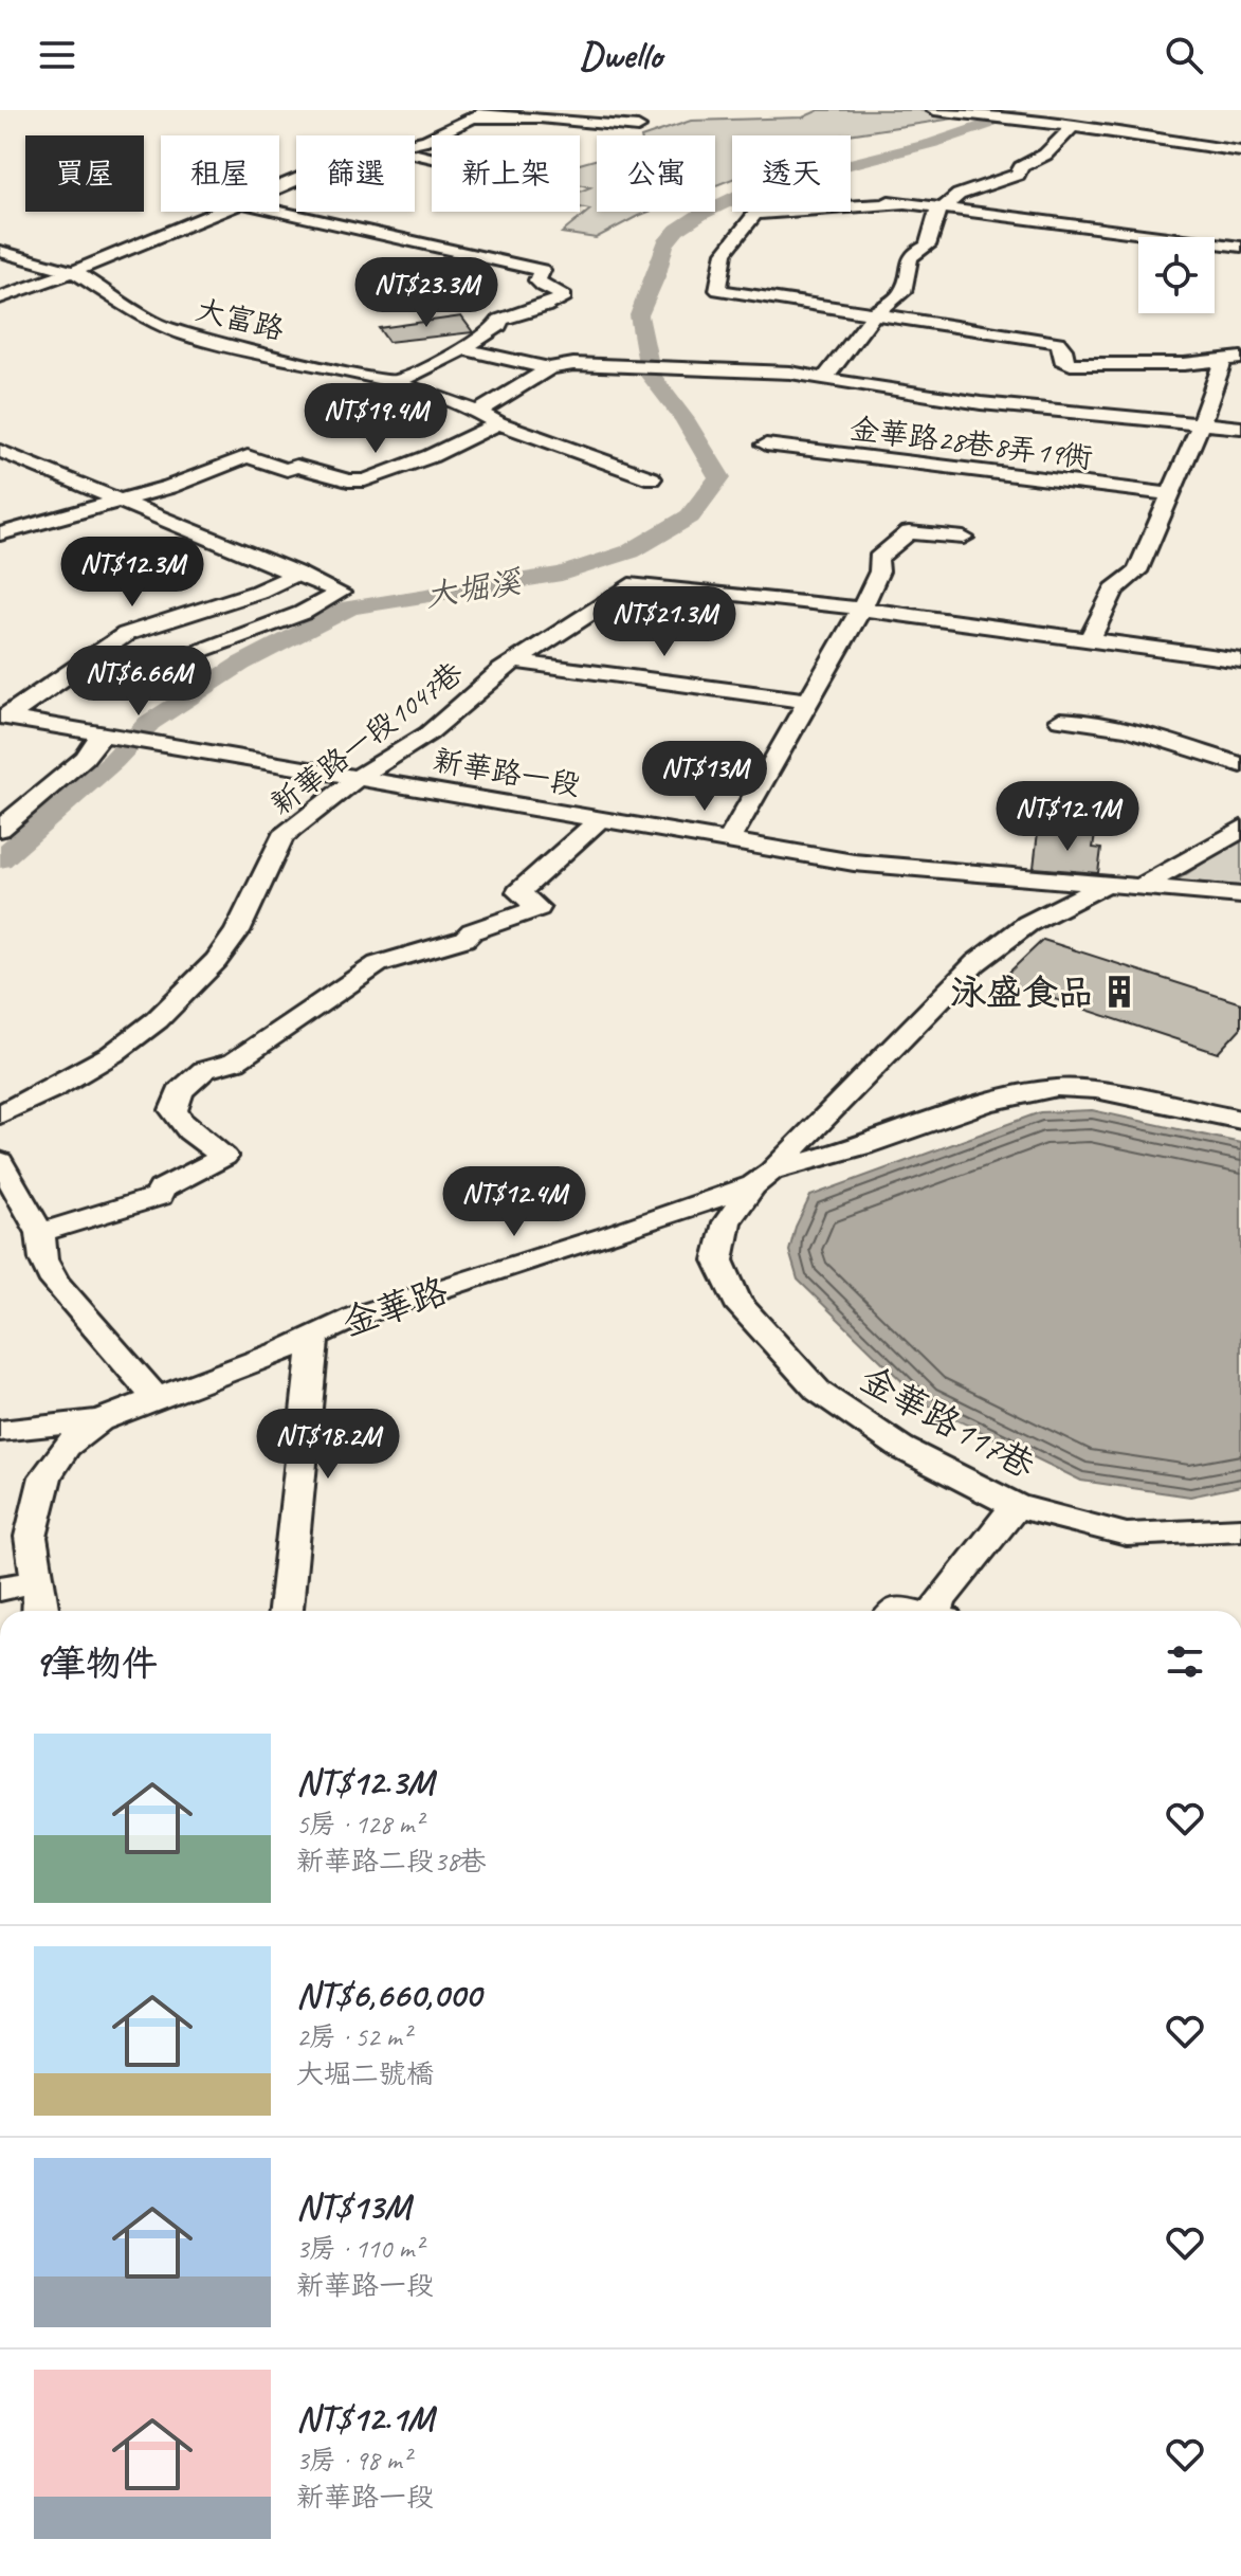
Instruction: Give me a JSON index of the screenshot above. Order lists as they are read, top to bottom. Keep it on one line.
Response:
{"streets":{"street":["大富路","金華路28巷8弄19衖","新華路一段1047巷","新華路一段","金華路","金華路117巷"]},"crossings":[["新華路一段1047巷","新華路一段"],["新華路一段","金華路"],["金華路","金華路117巷"]],"water":["大堀溪"],"places":{"building":["泳盛食品"]},"page":{"header":"Dwello","chip":["買屋","租屋","篩選","新上架","公寓","透天"],"price":["NT$23.3M","NT$19.4M","NT$12.3M","NT$21.3M","NT$6.66M","NT$13M","NT$12.1M","NT$12.4M","NT$18.2M"],"heading":"9筆物件","list":[{"name":"NT$12.3M","note":"5房 · 128 m² · 新華路二段38巷"},{"name":"NT$6,660,000","note":"2房 · 52 m² · 大堀二號橋"},{"name":"NT$13M","note":"3房 · 110 m² · 新華路一段"},{"name":"NT$12.1M","note":"3房 · 98 m² · 新華路一段"}]}}
